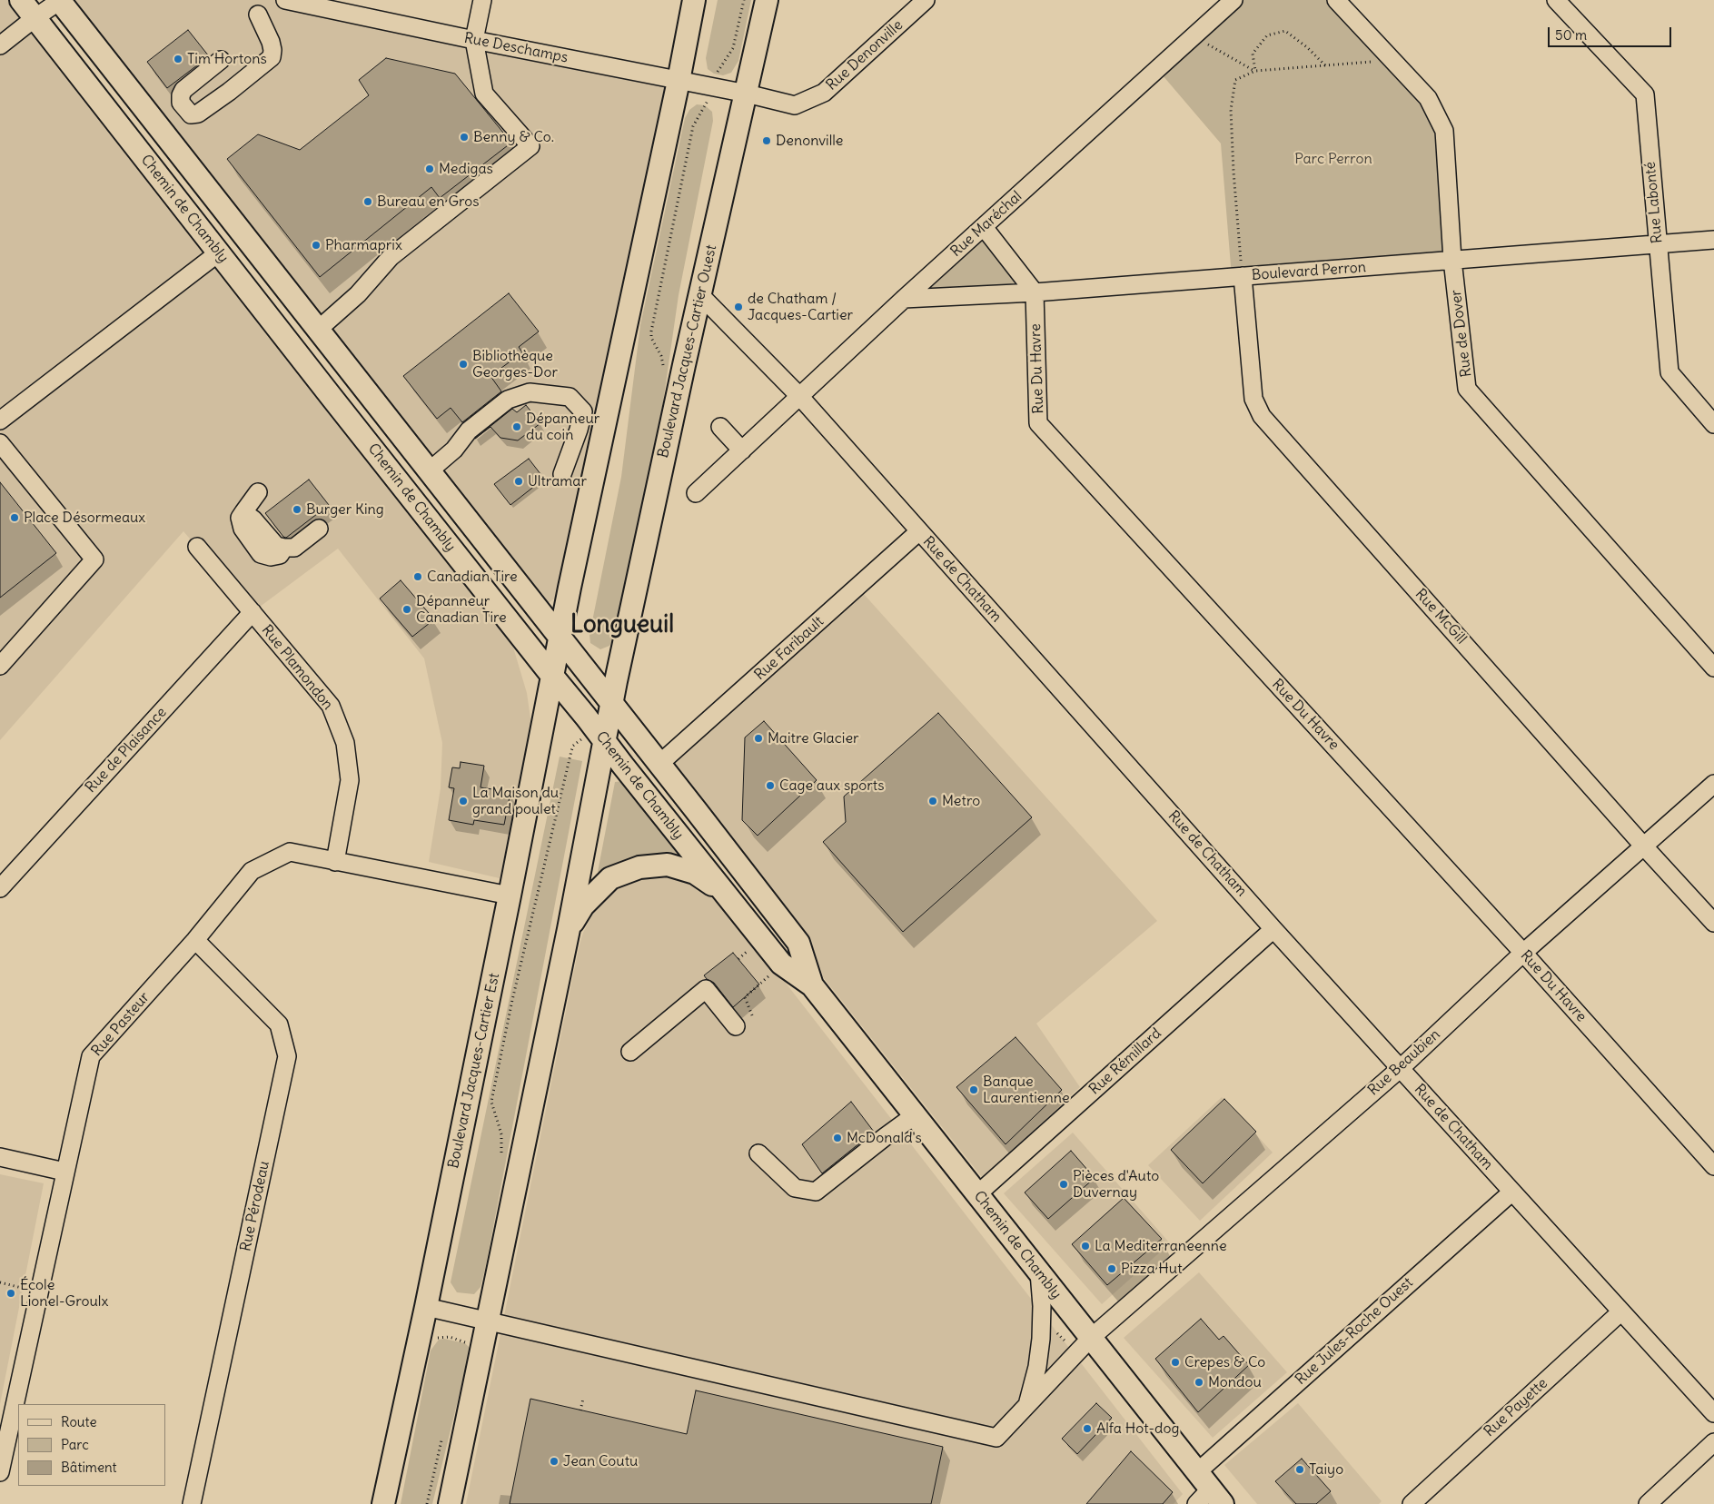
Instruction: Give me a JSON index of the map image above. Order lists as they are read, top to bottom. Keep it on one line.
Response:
{"streets":{"main road":["Chemin de Chambly","Boulevard Jacques-Cartier Ouest","Boulevard Jacques-Cartier Est"],"street":["Rue Deschamps","Rue Denonville","Rue Labonté","Rue Maréchal","Boulevard Perron","Rue de Dover","Rue Du Havre","Rue de Chatham","Rue McGill","Rue Faribault","Rue Plamondon","Rue de Plaisance","Rue Pasteur","Rue Rémillard","Rue Beaubien","Rue Pérodeau","Rue Jules-Roche Ouest","Rue Payette"]},"crossings":[["Rue Deschamps","Rue Denonville"],["Rue Deschamps","Boulevard Jacques-Cartier Ouest"],["Rue Denonville","Boulevard Jacques-Cartier Ouest"],["Rue Labonté","Boulevard Perron"],["Chemin de Chambly","Boulevard Jacques-Cartier Ouest"],["Chemin de Chambly","Rue Faribault"],["Chemin de Chambly","Rue Rémillard"],["Chemin de Chambly","Rue Beaubien"],["Chemin de Chambly","Boulevard Jacques-Cartier Est"],["Chemin de Chambly","Rue Jules-Roche Ouest"],["Rue Maréchal","Boulevard Perron"],["Rue Maréchal","Rue de Chatham"],["Boulevard Perron","Rue de Dover"],["Boulevard Perron","Rue Du Havre"],["Boulevard Perron","Rue McGill"],["Boulevard Jacques-Cartier Ouest","Rue de Chatham"],["Rue Du Havre","Rue Beaubien"],["Rue de Chatham","Rue Faribault"],["Rue de Chatham","Rue Rémillard"],["Rue de Chatham","Rue Beaubien"],["Rue de Chatham","Rue Jules-Roche Ouest"],["Rue de Chatham","Rue Payette"],["Rue McGill","Rue Beaubien"],["Rue Plamondon","Rue de Plaisance"],["Rue Plamondon","Rue Pasteur"],["Rue Pasteur","Boulevard Jacques-Cartier Est"],["Rue Pasteur","Rue Pérodeau"]],"districts":["Longueuil"],"parks":["Parc Perron"],"places":["Tim Hortons","Benny & Co.","Denonville","Medigas","Bureau en Gros","Pharmaprix","de Chatham / Jacques-Cartier","Bibliothèque Georges-Dor","Dépanneur du coin","Ultramar","Burger King","Place Désormeaux","Canadian Tire","Dépanneur Canadian Tire","Maitre Glacier","Cage aux sports","La Maison du grand poulet","Metro","Banque Laurentienne","McDonald's","Pièces d'Auto Duvernay","La Mediterraneenne","Pizza Hut","École Lionel-Groulx","Crepes & Co","Mondou","Alfa Hot-dog","Jean Coutu","Taiyo"],"legend":["Route","Parc","Bâtiment"],"scale_bar":"50 m"}
